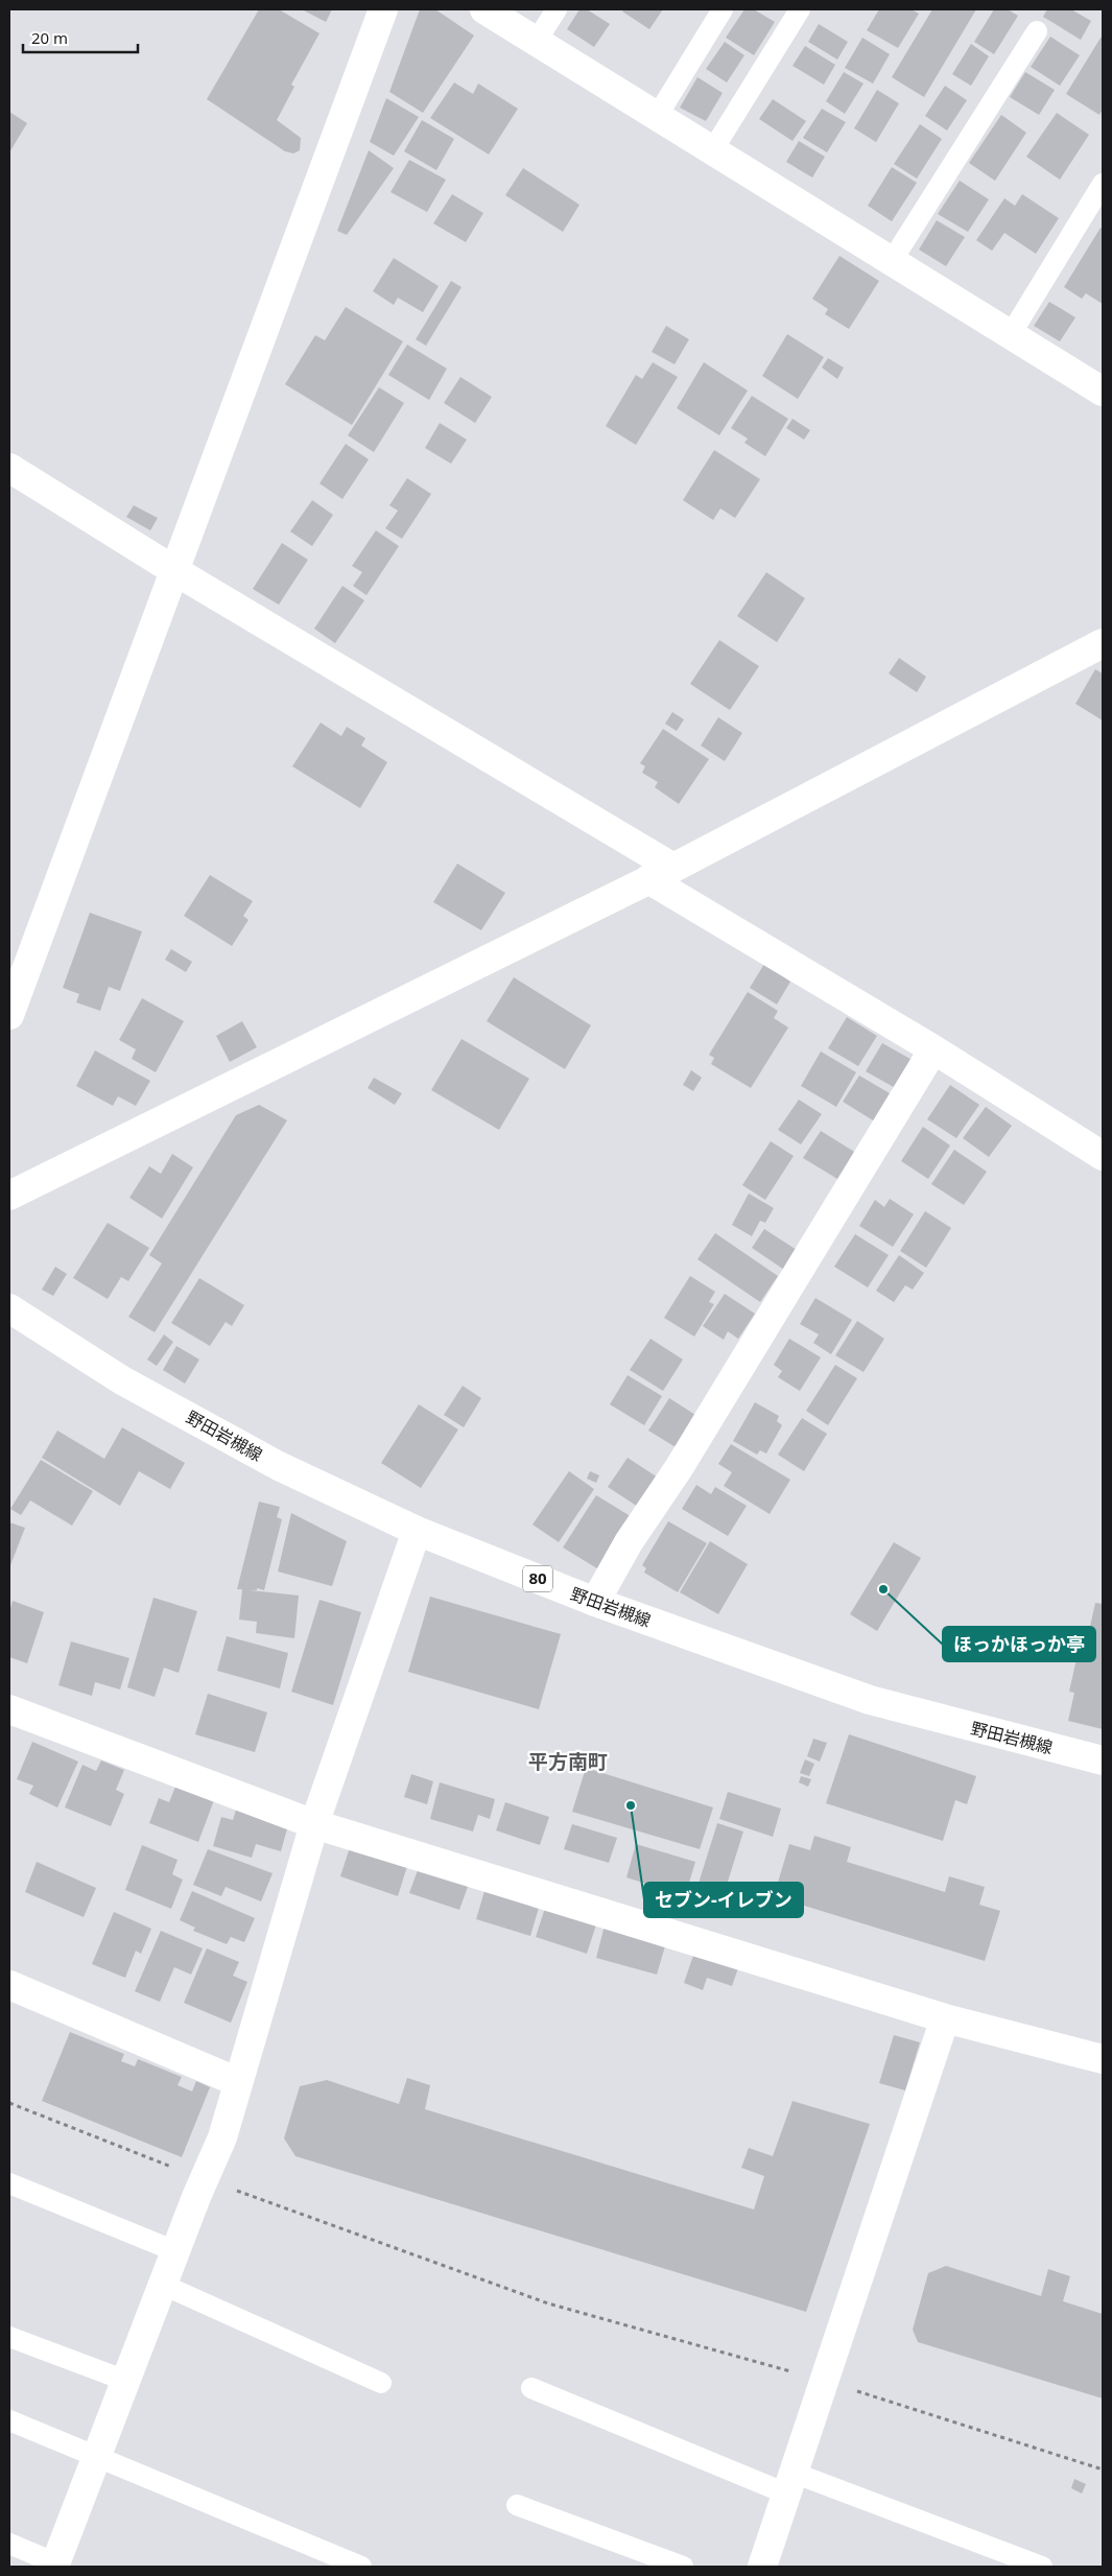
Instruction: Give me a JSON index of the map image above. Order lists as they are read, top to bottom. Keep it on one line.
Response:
{"streets":{"street":["野田岩槻線","80"]},"districts":["平方南町"],"places":["ほっかほっか亭","セブン-イレブン"],"scale_bar":"20 m"}
